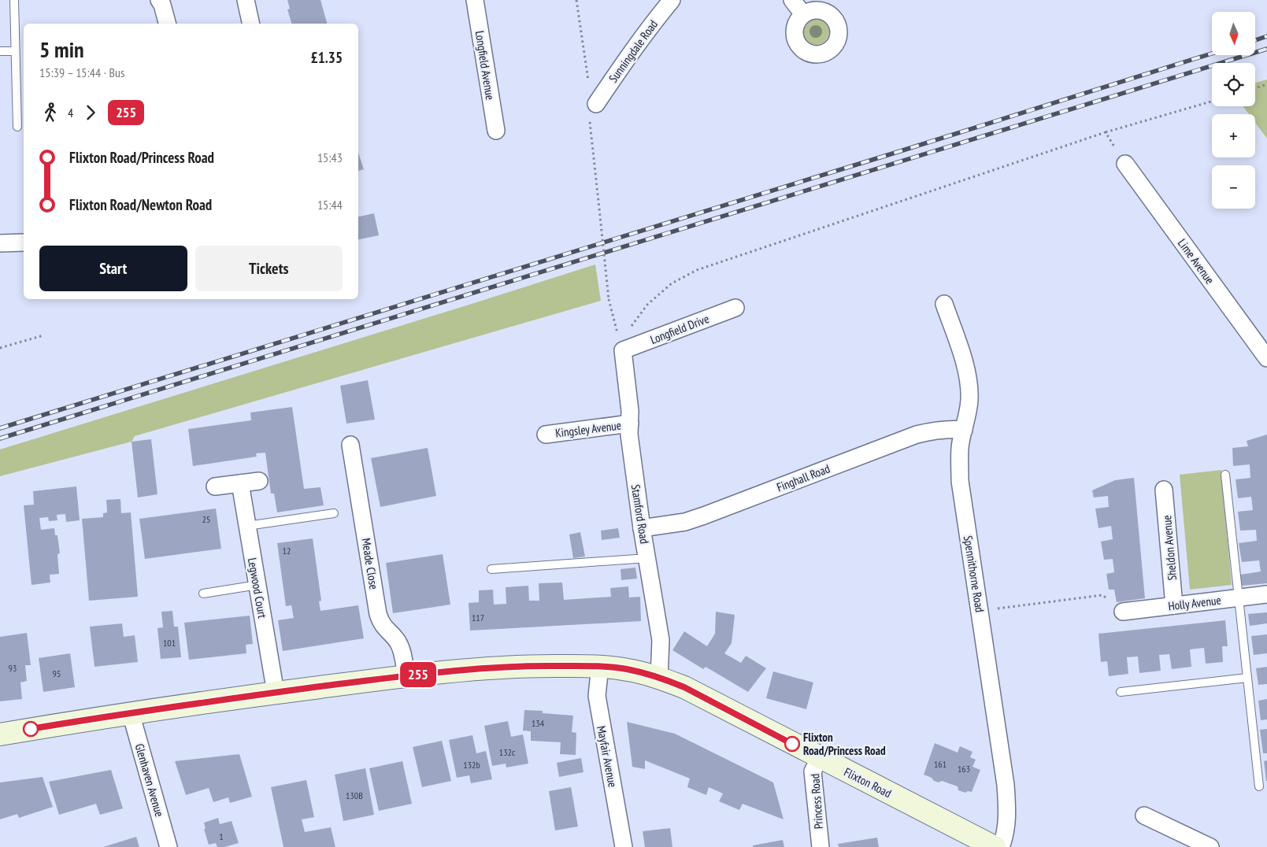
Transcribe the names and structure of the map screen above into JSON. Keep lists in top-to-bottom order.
{
  "streets": {
    "street": [
      "Sunningdale Road",
      "Longfield Avenue",
      "Lime Avenue",
      "Longfield Drive",
      "Kingsley Avenue",
      "Finghall Road",
      "Stamford Road",
      "Sheldon Avenue",
      "Meade Close",
      "Spennithorne Road",
      "Legwood Court",
      "Holly Avenue",
      "Mayfair Avenue",
      "Glenhaven Avenue",
      "Flixton Road",
      "Princess Road"
    ]
  },
  "crossings": [
    ["Longfield Drive", "Stamford Road"],
    ["Kingsley Avenue", "Stamford Road"],
    ["Finghall Road", "Stamford Road"],
    ["Finghall Road", "Spennithorne Road"],
    ["Stamford Road", "Flixton Road"],
    ["Sheldon Avenue", "Holly Avenue"],
    ["Meade Close", "Flixton Road"],
    ["Legwood Court", "Flixton Road"],
    ["Mayfair Avenue", "Flixton Road"],
    ["Glenhaven Avenue", "Flixton Road"],
    ["Flixton Road", "Princess Road"]
  ],
  "places": ["Flixton Road/Princess Road"],
  "lines": ["bus line 255"],
  "house_numbers": [
    "25",
    "12",
    "117",
    "101",
    "93",
    "95",
    "134",
    "132c",
    "161",
    "132b",
    "163",
    "130B",
    "1"
  ],
  "north": "bottom",
  "page": {
    "on_map": "255",
    "map_buttons": ["+", "−"],
    "heading": ["5 min", "15:39 – 15:44 · Bus", "£1.35"],
    "legs": ["4", "255"],
    "list": [
      {
        "name": "Flixton Road/Princess Road",
        "value": "15:43"
      },
      {
        "name": "Flixton Road/Newton Road",
        "value": "15:44"
      }
    ],
    "buttons": ["Start", "Tickets"]
  }
}
